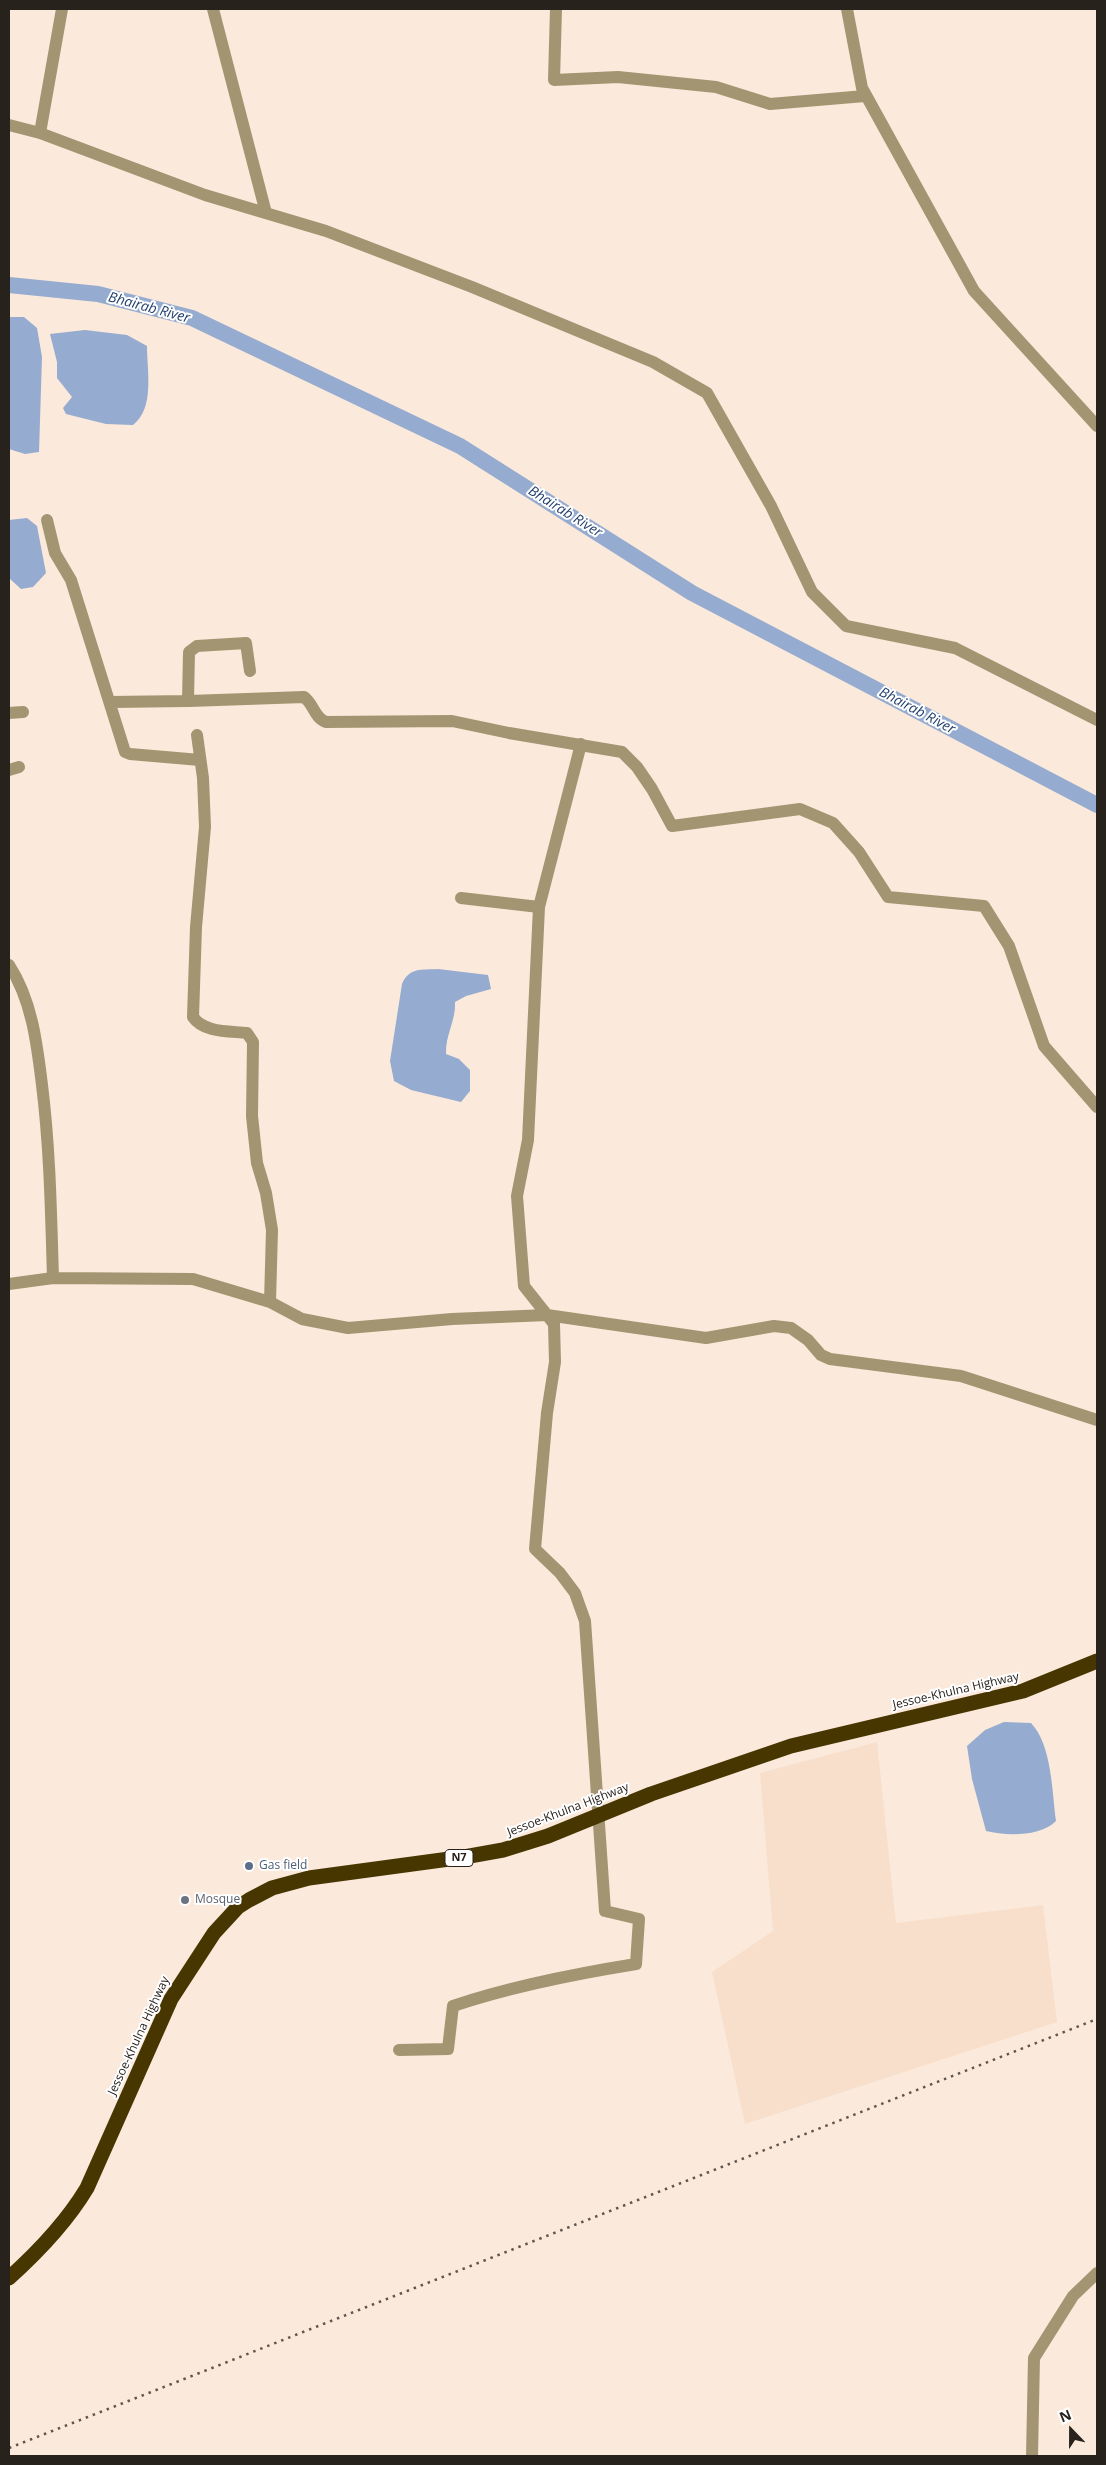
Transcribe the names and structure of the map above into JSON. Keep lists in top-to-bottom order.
{
  "streets": {
    "highway": ["Jessoe-Khulna Highway", "N7"]
  },
  "water": ["Bhairab River"],
  "places": ["Gas field", "Mosque"],
  "north": "top"
}
